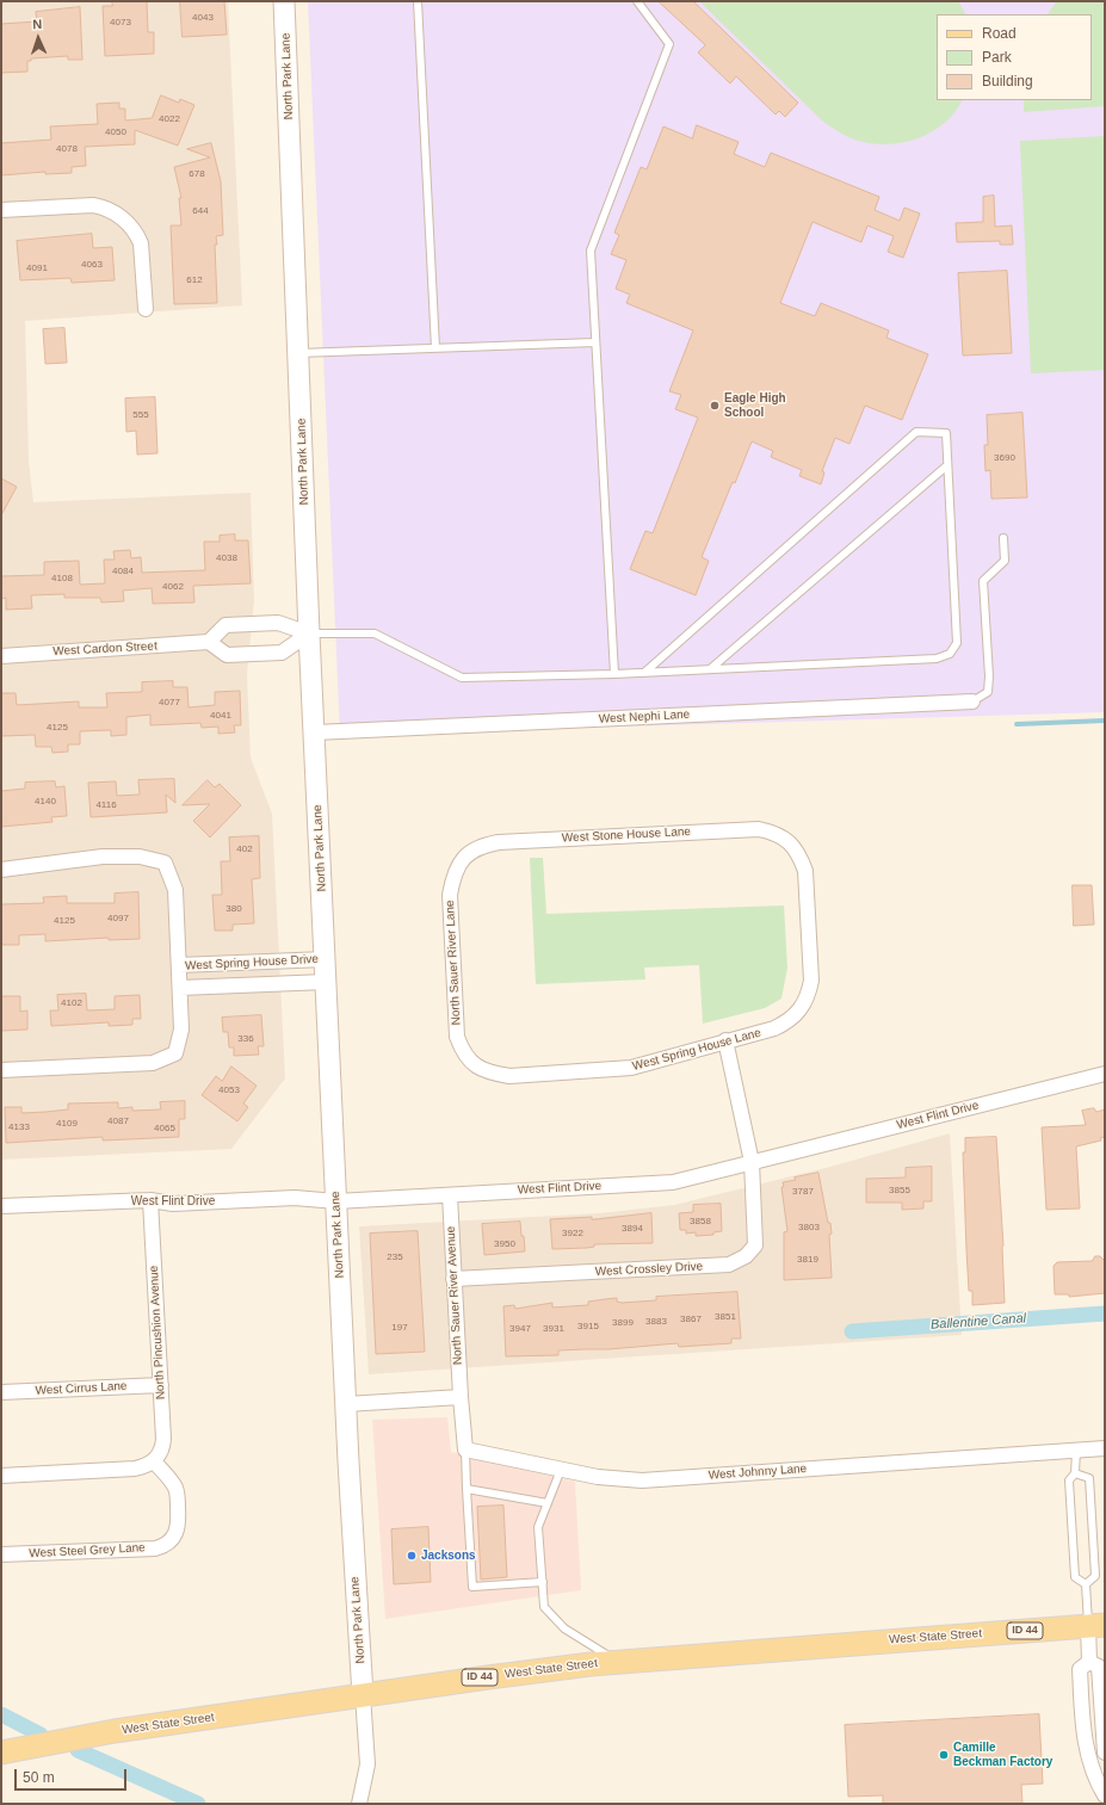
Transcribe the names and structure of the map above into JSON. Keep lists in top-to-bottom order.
{
  "streets": {
    "main road": ["ID 44", "West State Street"],
    "street": [
      "North Park Lane",
      "West Cardon Street",
      "West Nephi Lane",
      "West Stone House Lane",
      "West Spring House Drive",
      "North Sauer River Lane",
      "West Spring House Lane",
      "West Flint Drive",
      "West Crossley Drive",
      "North Sauer River Avenue",
      "North Pincushion Avenue",
      "West Cirrus Lane",
      "West Johnny Lane",
      "West Steel Grey Lane"
    ]
  },
  "crossings": [
    ["North Park Lane", "West Nephi Lane"],
    ["North Park Lane", "West Spring House Drive"],
    ["North Park Lane", "West Flint Drive"],
    ["North Park Lane", "West State Street"],
    ["West Stone House Lane", "North Sauer River Lane"],
    ["West Stone House Lane", "West Spring House Lane"],
    ["North Sauer River Lane", "West Spring House Lane"],
    ["West Flint Drive", "West Crossley Drive"],
    ["West Flint Drive", "North Sauer River Avenue"],
    ["West Flint Drive", "North Pincushion Avenue"],
    ["West Crossley Drive", "North Sauer River Avenue"],
    ["North Pincushion Avenue", "West Cirrus Lane"],
    ["North Pincushion Avenue", "West Steel Grey Lane"]
  ],
  "water": ["Ballentine Canal"],
  "places": ["Eagle High School", "Jacksons", "Camille Beckman Factory"],
  "house_numbers": [
    "4043",
    "4073",
    "4022",
    "4050",
    "4078",
    "678",
    "644",
    "4063",
    "4091",
    "612",
    "555",
    "3690",
    "4038",
    "4084",
    "4108",
    "4062",
    "4077",
    "4041",
    "4125",
    "4140",
    "4116",
    "402",
    "380",
    "4097",
    "4125",
    "4102",
    "336",
    "4053",
    "4087",
    "4109",
    "4133",
    "4065",
    "3855",
    "3787",
    "3858",
    "3803",
    "3894",
    "3922",
    "3950",
    "235",
    "3819",
    "3851",
    "3867",
    "3883",
    "3899",
    "3915",
    "197",
    "3947",
    "3931"
  ],
  "legend": ["Road", "Park", "Building"],
  "scale_bar": "50 m",
  "north": "top"
}
